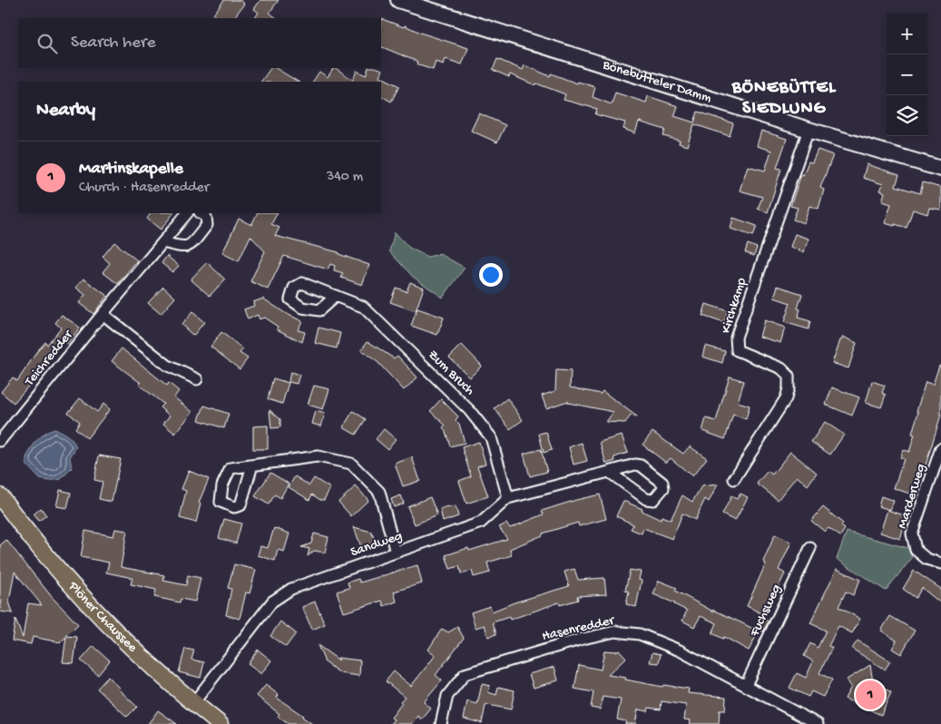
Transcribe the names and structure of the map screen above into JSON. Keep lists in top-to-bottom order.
{
  "streets": {
    "main road": ["Plöner Chaussee"],
    "street": [
      "Bönebütteler Damm",
      "Kirchkamp",
      "Teichredder",
      "Zum Bruch",
      "Marderweg",
      "Sandweg",
      "Fuchsweg",
      "Hasenredder"
    ]
  },
  "crossings": [
    ["Bönebütteler Damm", "Kirchkamp"],
    ["Zum Bruch", "Sandweg"],
    ["Sandweg", "Plöner Chaussee"],
    ["Fuchsweg", "Hasenredder"]
  ],
  "districts": ["BÖNEBÜTTEL SIEDLUNG"],
  "page": {
    "map_buttons": ["+", "−"],
    "search": "Search here",
    "heading": "Nearby",
    "list": [
      {
        "mark": "1",
        "name": "Martinskapelle",
        "note": "Church · Hasenredder",
        "value": "340 m"
      }
    ],
    "pins": "1"
  }
}
